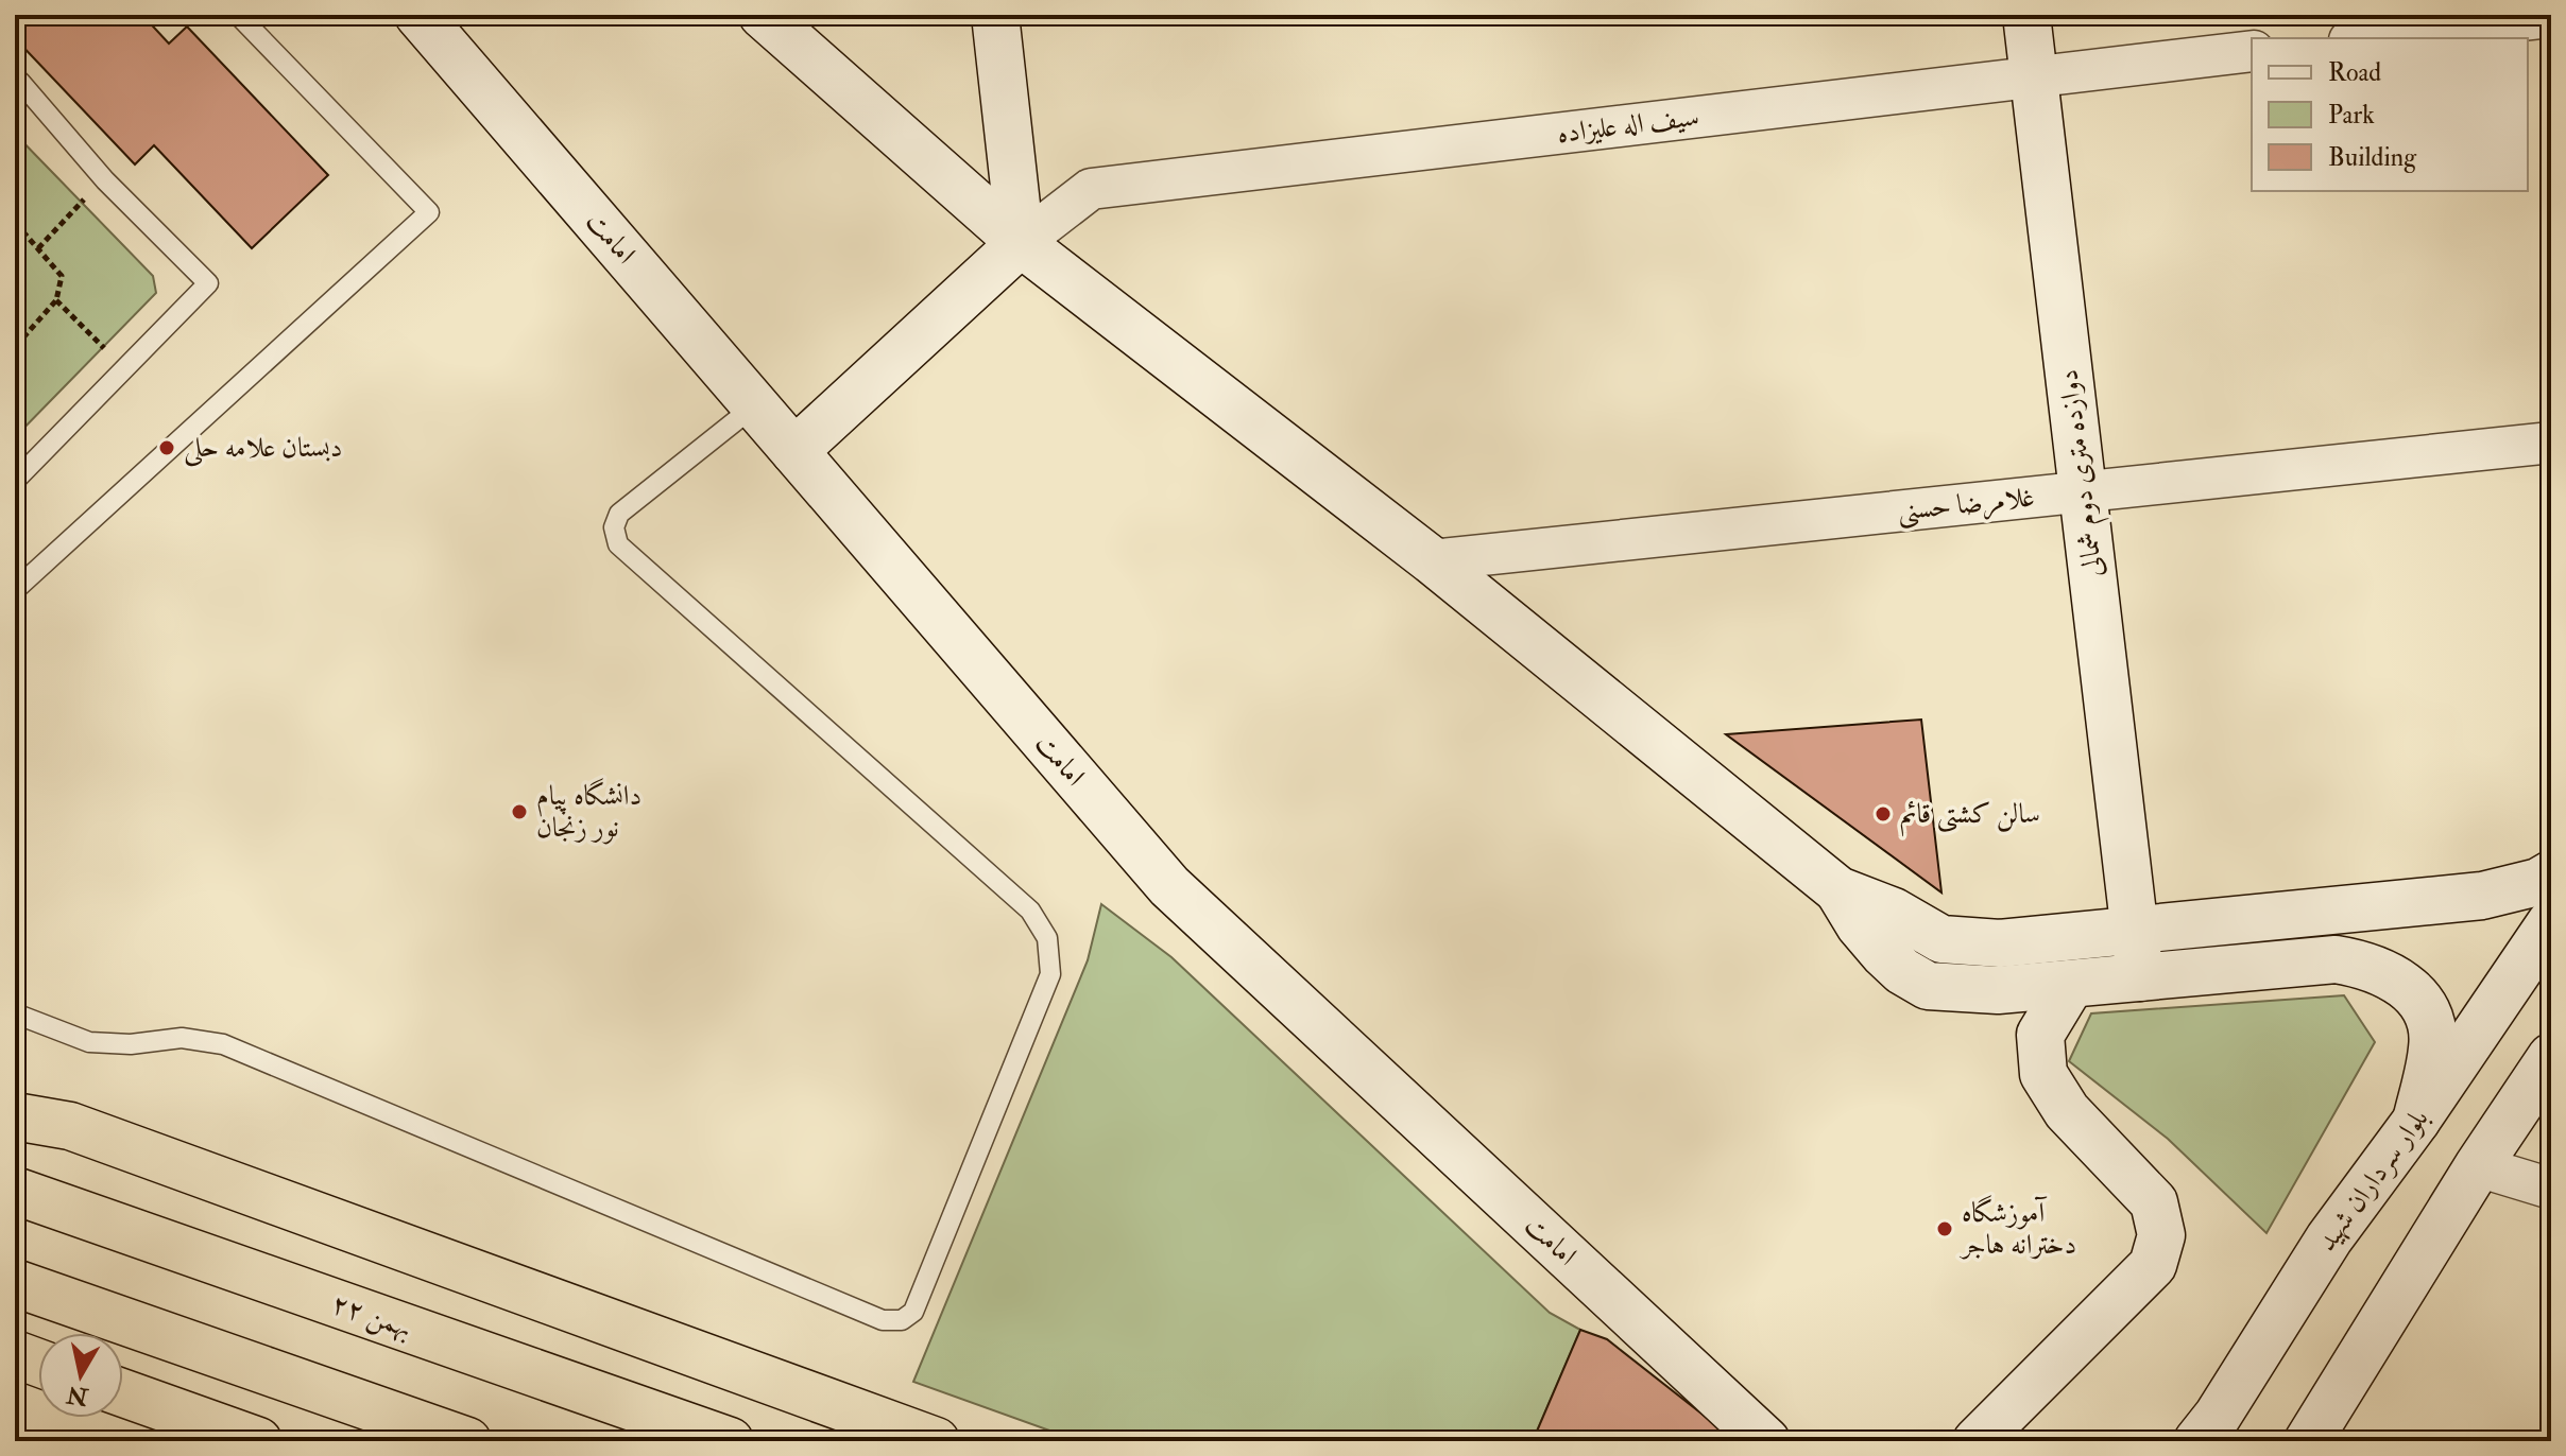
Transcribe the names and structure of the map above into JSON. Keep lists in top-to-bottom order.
{
  "streets": {
    "highway": ["۲۲ بهمن"],
    "main road": ["امامت", "دوازده متری دوم شمالی", "بلوار سرداران شهید"],
    "street": ["سیف اله علیزاده", "غلامرضا حسنی"]
  },
  "crossings": [
    ["سیف اله علیزاده", "دوازده متری دوم شمالی"],
    ["دوازده متری دوم شمالی", "غلامرضا حسنی"]
  ],
  "places": [
    "دبستان علامه حلی",
    "دانشگاه پیام نور زنجان",
    "سالن کشتی قائم",
    "آموزشگاه دخترانه هاجر"
  ],
  "legend": ["Road", "Park", "Building"],
  "north": "bottom"
}
